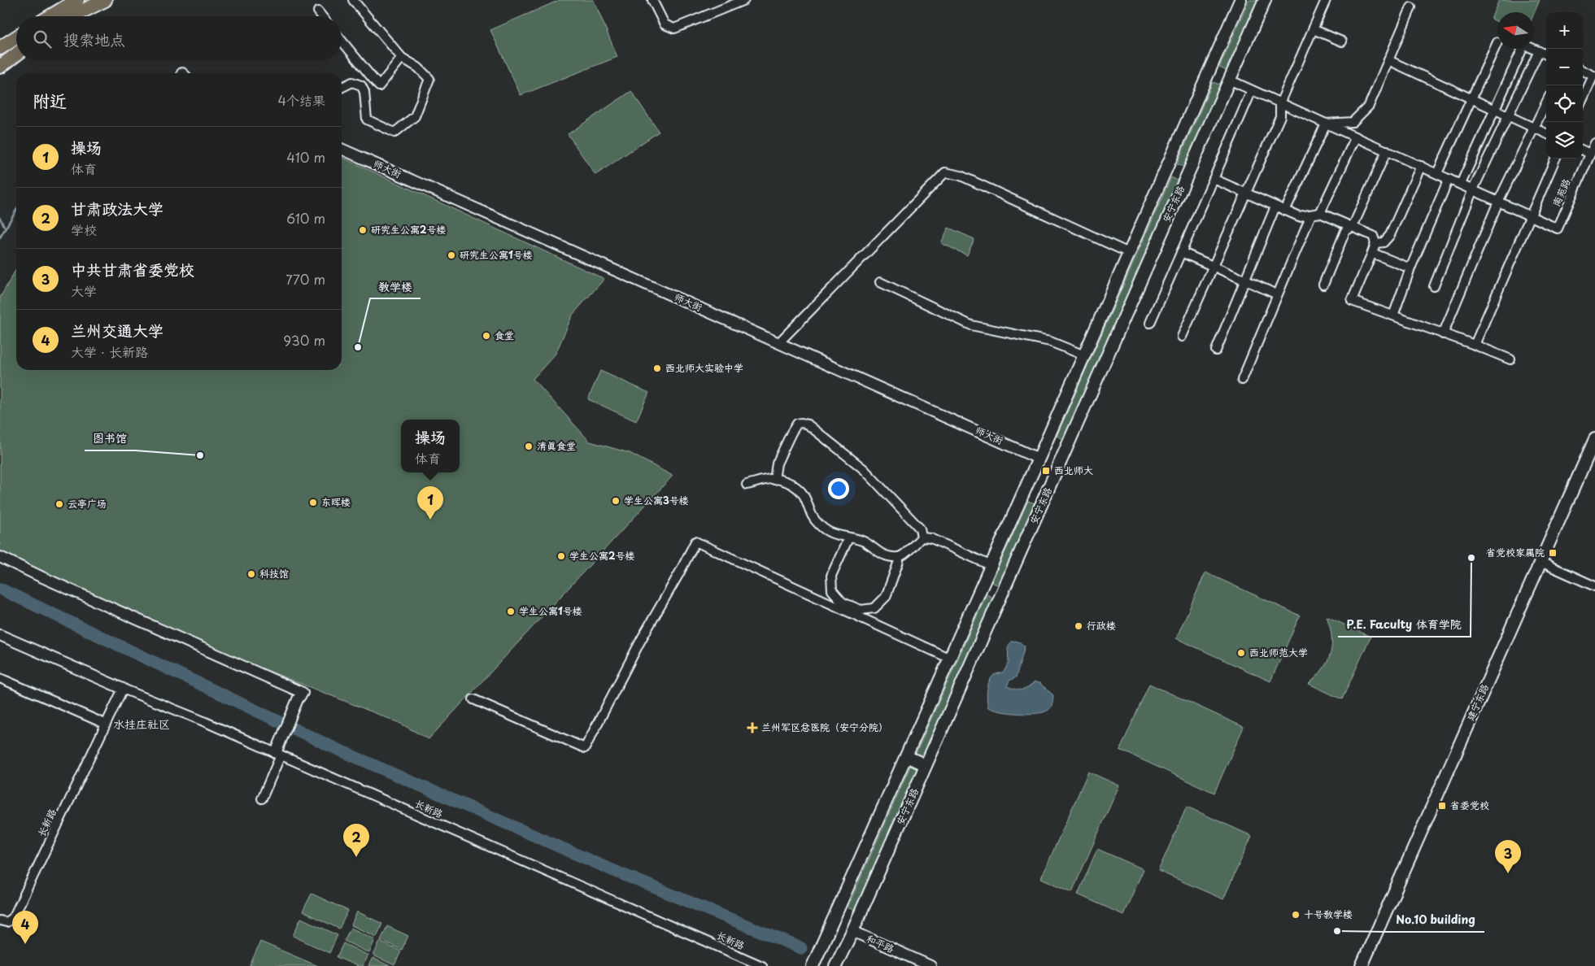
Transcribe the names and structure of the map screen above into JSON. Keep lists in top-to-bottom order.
{
  "streets": {
    "main road": ["安宁东路", "建宁东路"],
    "street": [
      "师大街",
      "南苑路",
      "长新路",
      "和平路"
    ]
  },
  "crossings": [
    ["安宁东路", "和平路"]
  ],
  "districts": ["水挂庄社区"],
  "places": {
    "other": [
      "研究生公寓2号楼",
      "研究生公寓1号楼",
      "食堂",
      "教学楼",
      "西北师大实验中学",
      "清真食堂",
      "图书馆",
      "学生公寓3号楼",
      "东晖楼",
      "云亭广场",
      "学生公寓2号楼",
      "P.E. Faculty 体育学院",
      "科技馆",
      "学生公寓1号楼",
      "行政楼",
      "西北师范大学",
      "十号教学楼",
      "No.10 building"
    ],
    "transit": ["西北师大", "省党校家属院", "省委党校"],
    "health": ["兰州军区总医院（安宁分院）"]
  },
  "north": "left",
  "page": {
    "map_buttons": ["+", "−"],
    "search": "搜索地点",
    "heading": ["附近", "4个结果"],
    "list": [
      {
        "mark": "1",
        "name": "操场",
        "note": "体育",
        "value": "410 m"
      },
      {
        "mark": "2",
        "name": "甘肃政法大学",
        "note": "学校",
        "value": "610 m"
      },
      {
        "mark": "3",
        "name": "中共甘肃省委党校",
        "note": "大学",
        "value": "770 m"
      },
      {
        "mark": "4",
        "name": "兰州交通大学",
        "note": "大学 · 长新路",
        "value": "930 m"
      }
    ],
    "popup": ["操场", "体育"],
    "pins": [
      "1",
      "2",
      "3",
      "4"
    ]
  }
}
